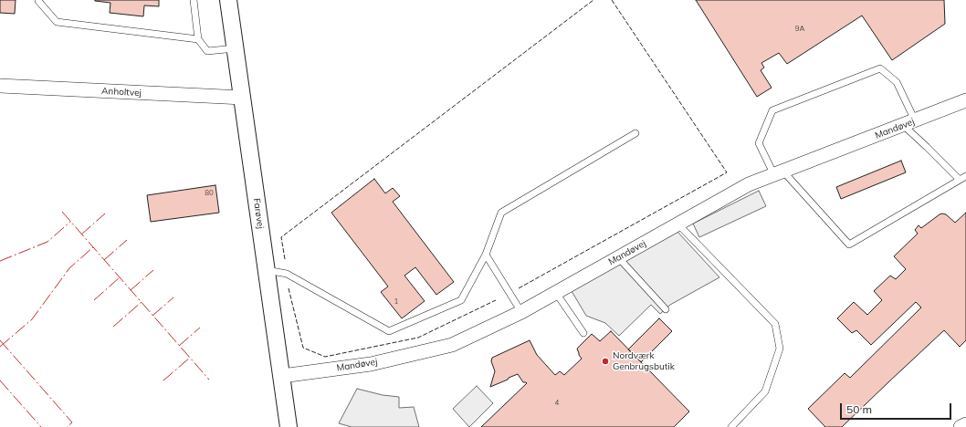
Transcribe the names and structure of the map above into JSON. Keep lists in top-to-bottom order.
{
  "streets": {
    "street": ["Anholtvej", "Mandøvej", "Farøvej"]
  },
  "crossings": [
    ["Anholtvej", "Farøvej"],
    ["Mandøvej", "Farøvej"]
  ],
  "places": ["Nordværk Genbrugsbutik"],
  "house_numbers": [
    "9A",
    "80",
    "1",
    "4"
  ],
  "scale_bar": "50 m"
}
